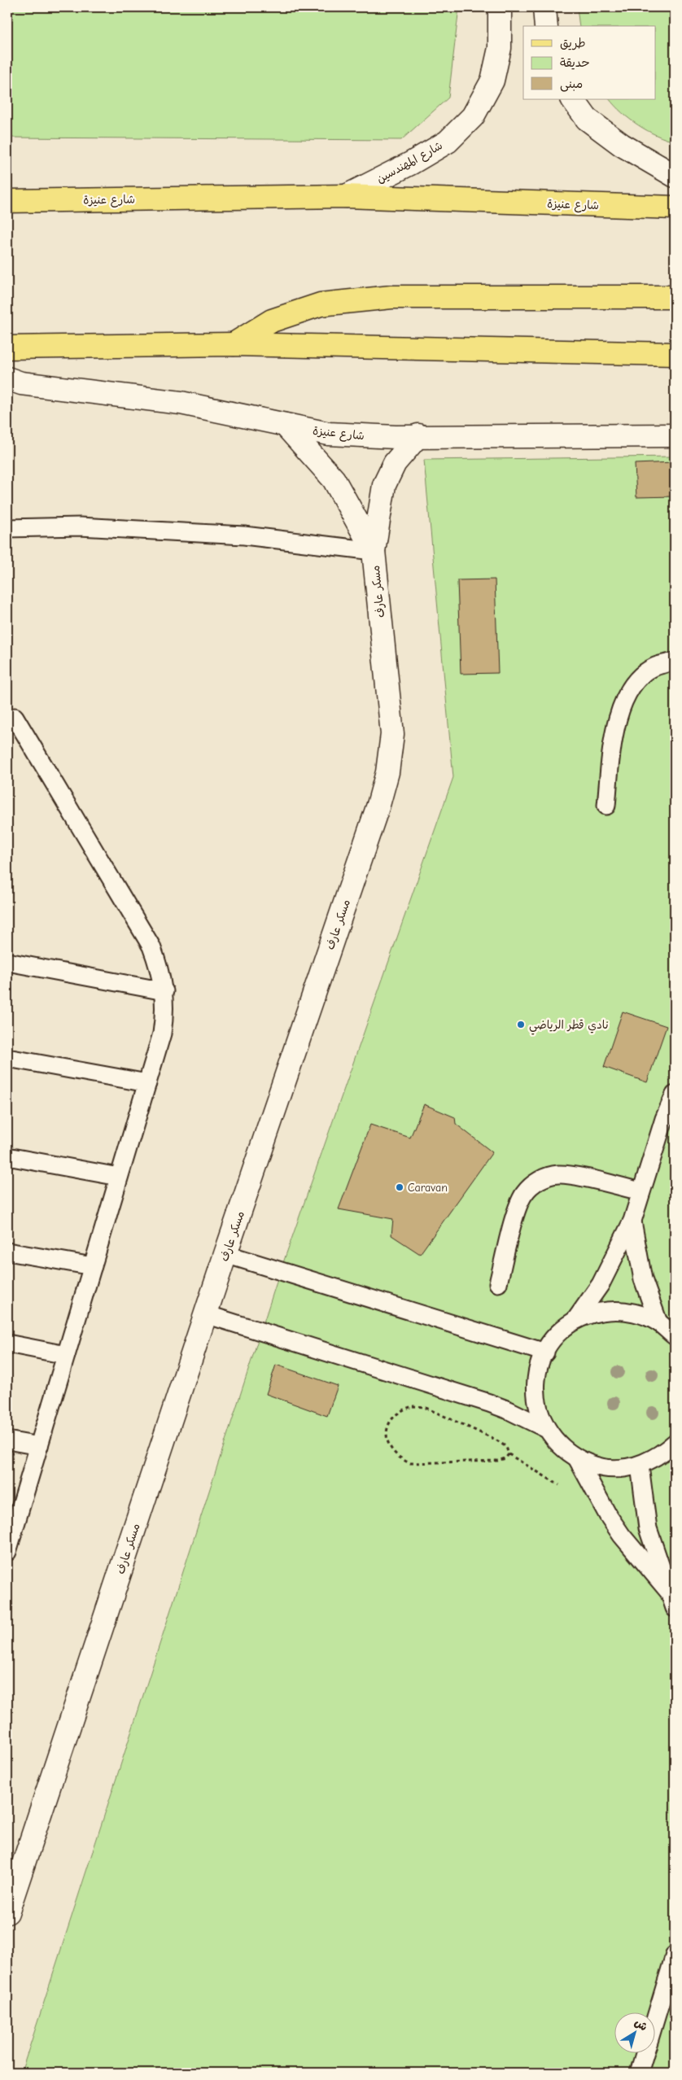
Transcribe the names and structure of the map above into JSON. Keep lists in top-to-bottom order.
{
  "streets": {
    "main road": ["شارع عنيزة"],
    "street": ["شارع المهندسين", "مسكر عارف"]
  },
  "crossings": [
    ["شارع المهندسين", "شارع عنيزة"],
    ["شارع عنيزة", "مسكر عارف"]
  ],
  "places": ["نادي قطر الرياضي", "Caravan"],
  "legend": ["طريق", "حديقة", "مبنى"],
  "north": "top right"
}
